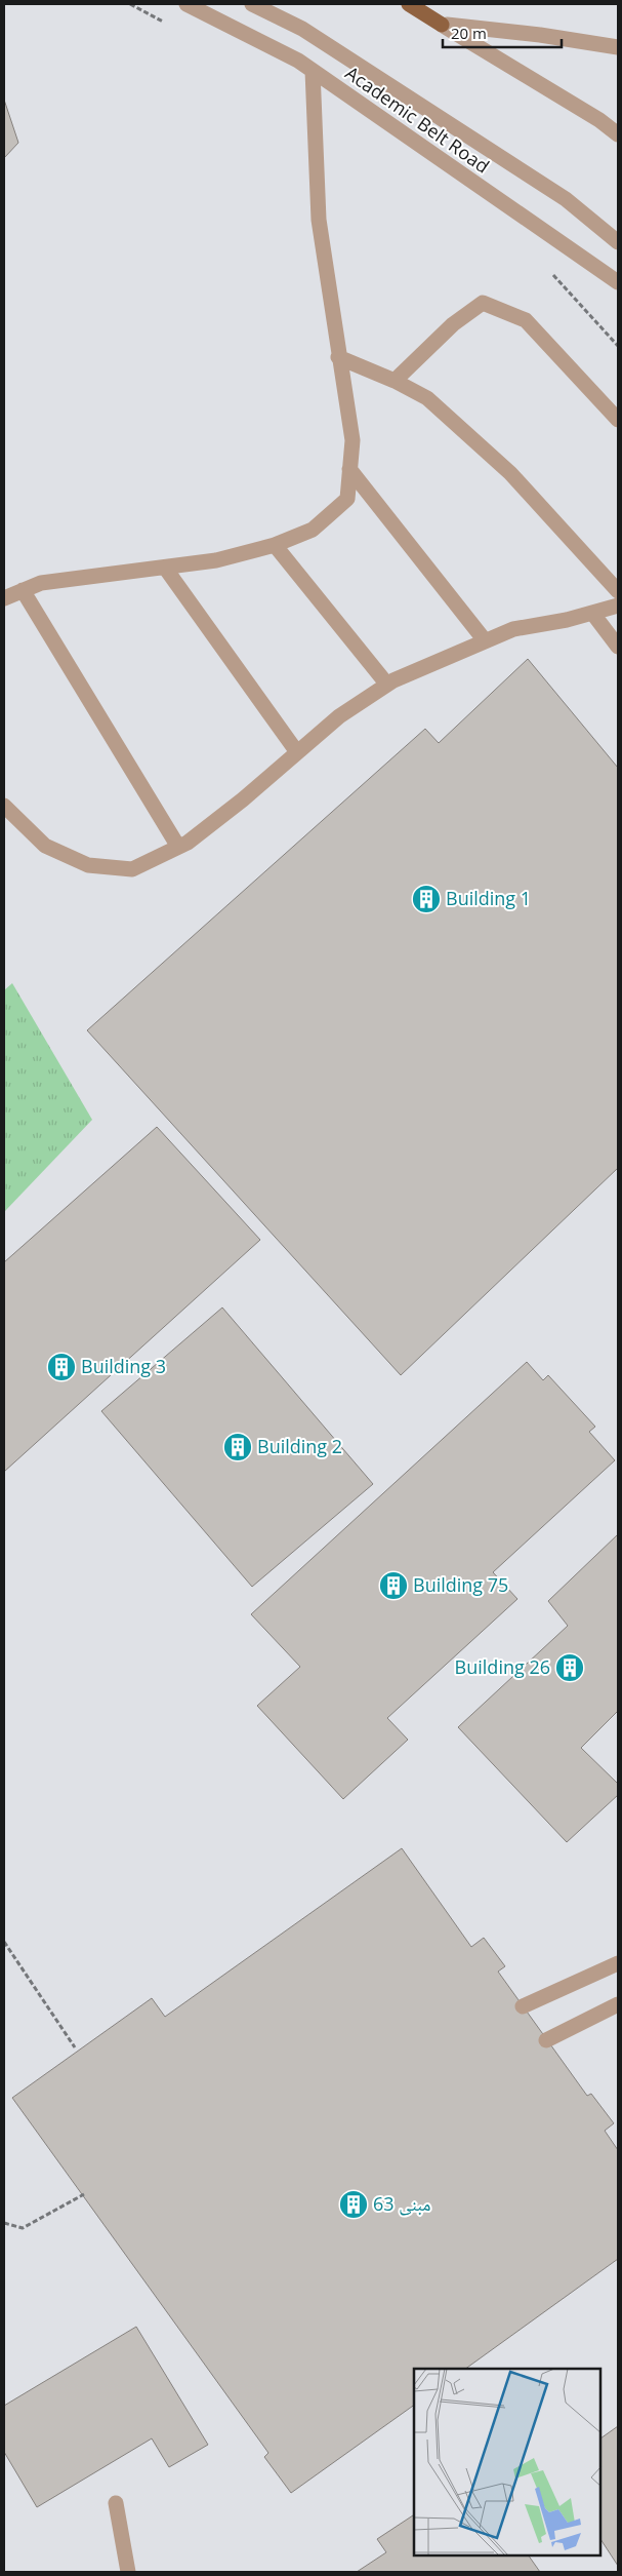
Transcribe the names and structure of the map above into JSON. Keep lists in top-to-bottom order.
{
  "streets": {
    "street": ["Academic Belt Road"]
  },
  "places": {
    "building": [
      "Building 1",
      "Building 3",
      "Building 2",
      "Building 75",
      "Building 26",
      "مبنى 63"
    ]
  },
  "scale_bar": "20 m"
}
